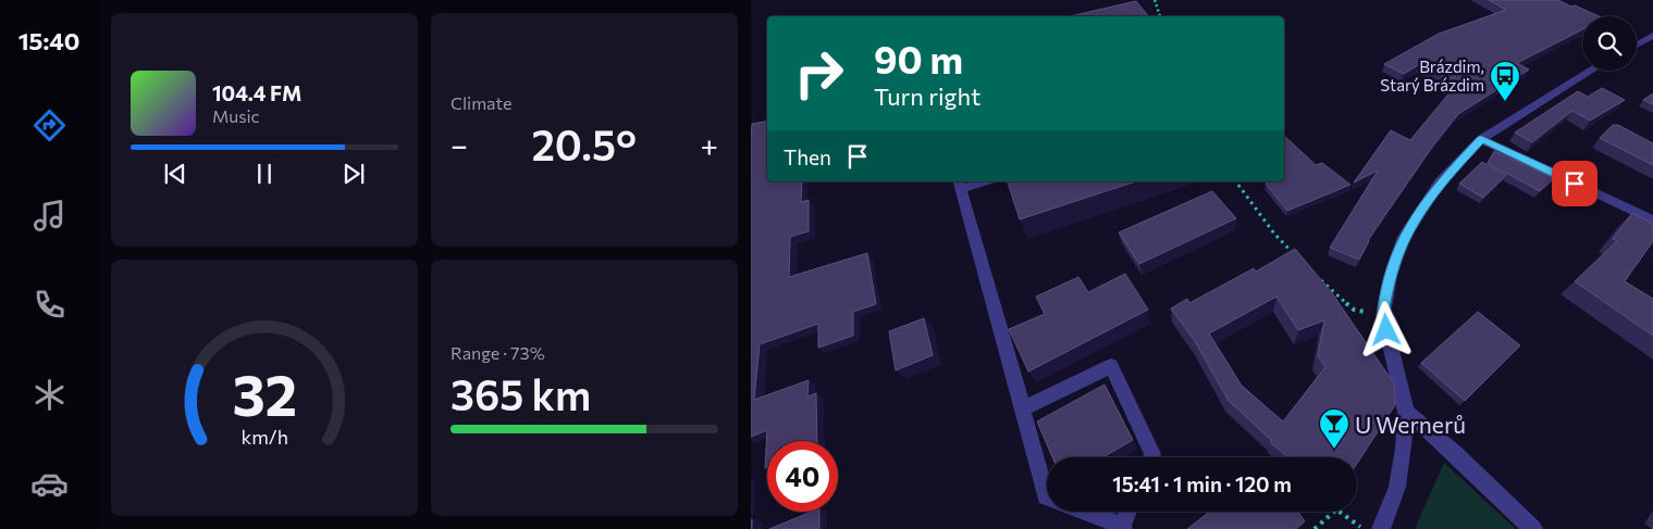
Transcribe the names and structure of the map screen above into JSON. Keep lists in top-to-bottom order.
{
  "places": {
    "bus stop": ["Brázdim, Starý Brázdim"],
    "bar": ["U Wernerů"]
  },
  "page": {
    "tabs": "15:40",
    "tile": [
      "Climate",
      ["Range · 73%", "365 km"]
    ],
    "turn": ["90 m", "Turn right"],
    "song": ["104.4 FM", "Music"],
    "heat": ["−", "20.5°", "+"],
    "then": "Then",
    "limit": "40",
    "trip": "15:41 · 1 min · 120 m",
    "gauge": ["32", "km/h"]
  }
}
